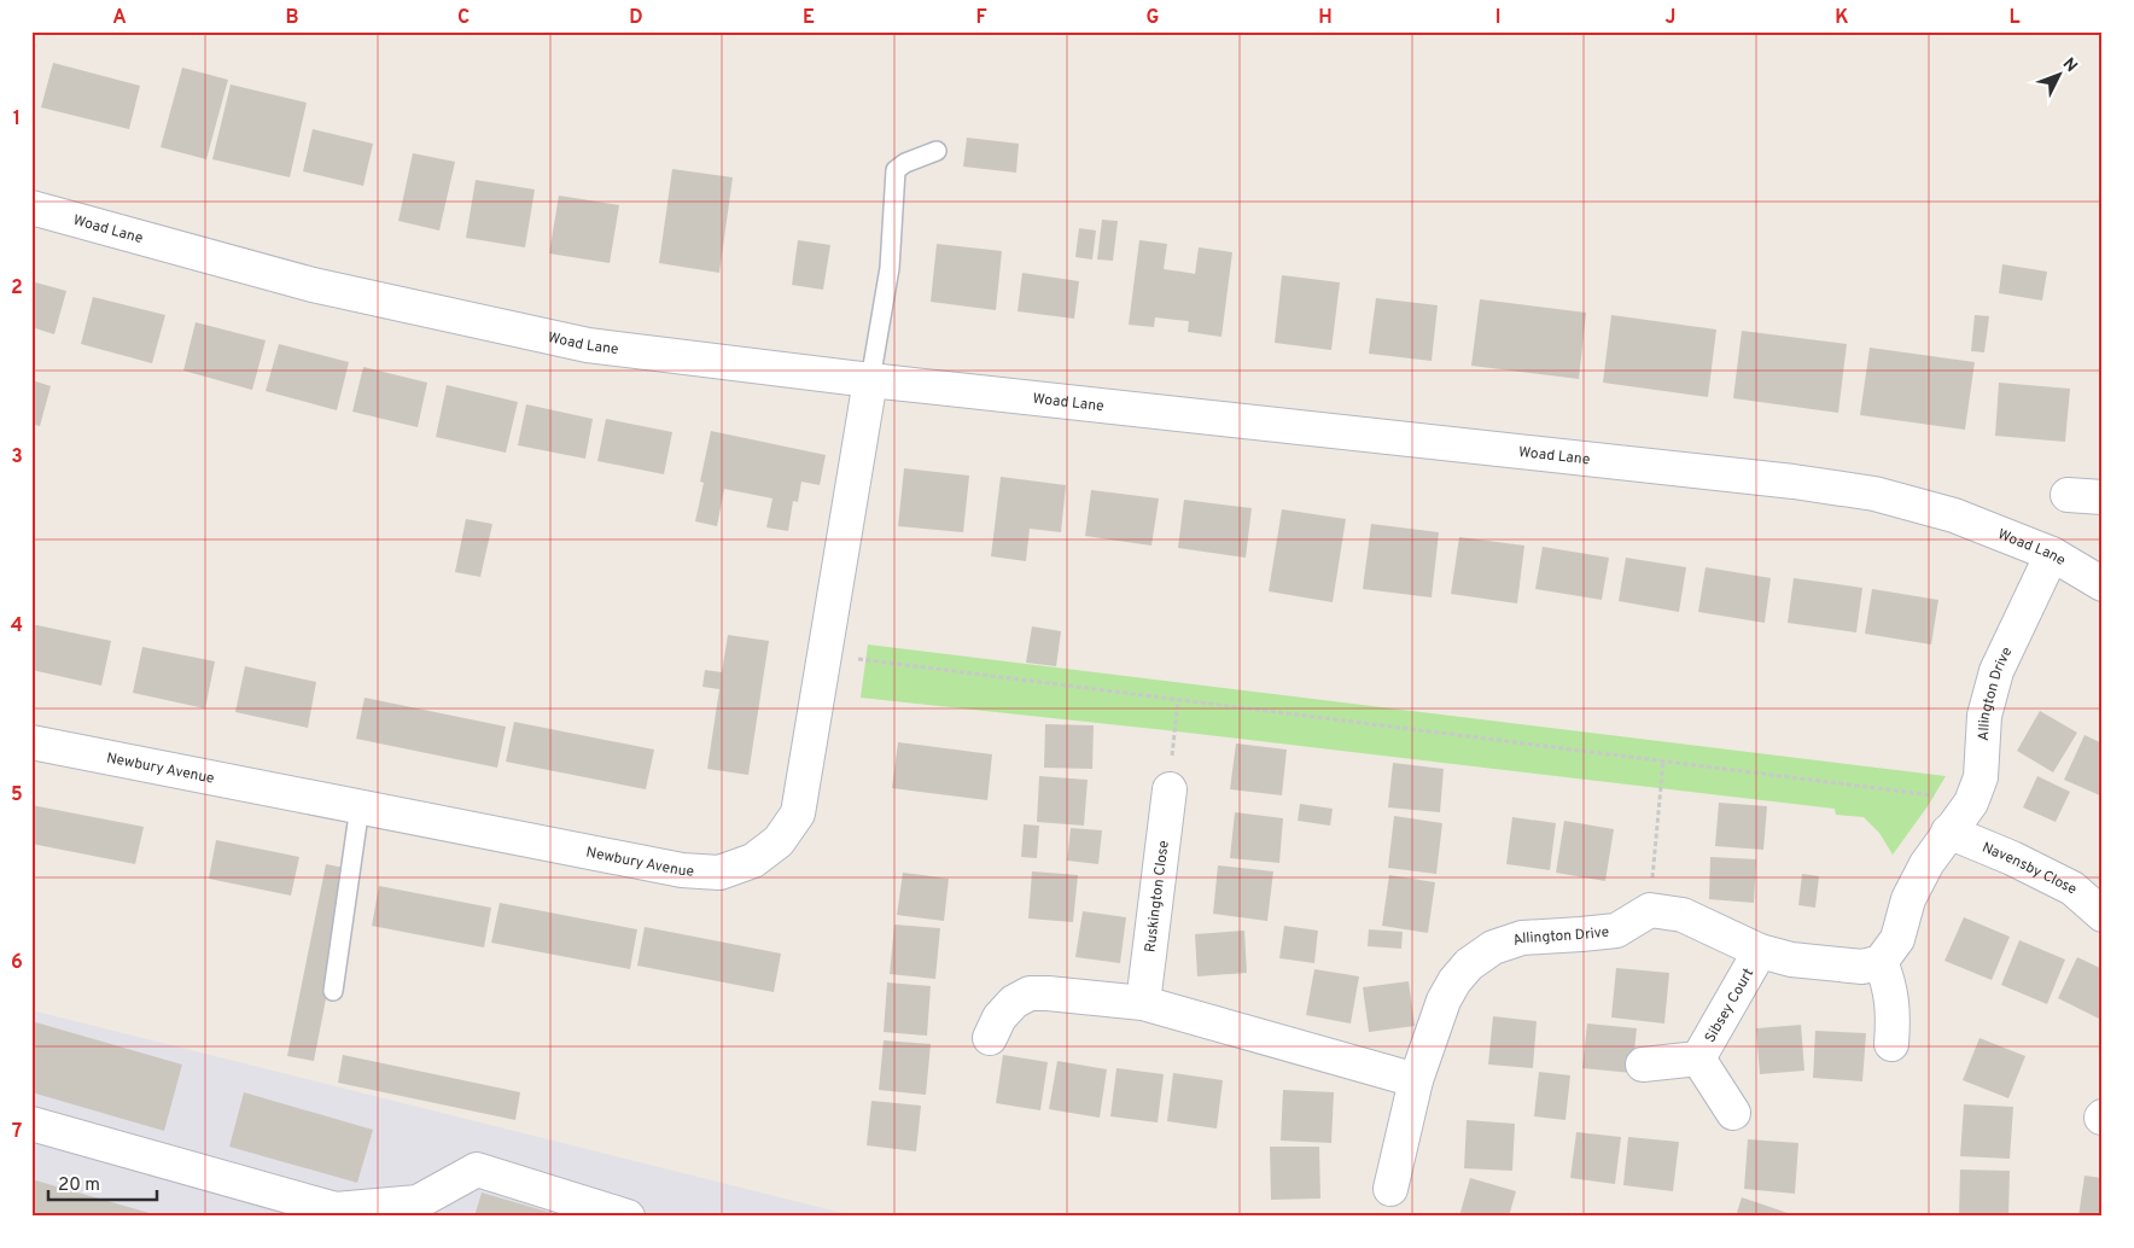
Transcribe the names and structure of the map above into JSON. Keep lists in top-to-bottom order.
{
  "streets": {
    "street": [
      "Woad Lane",
      "Allington Drive",
      "Newbury Avenue",
      "Navensby Close",
      "Ruskington Close",
      "Sibsey Court"
    ]
  },
  "crossings": [
    ["Woad Lane", "Allington Drive"],
    ["Woad Lane", "Newbury Avenue"],
    ["Allington Drive", "Navensby Close"]
  ],
  "scale_bar": "20 m",
  "north": "top right",
  "grid": {
    "columns": [
      "A",
      "B",
      "C",
      "D",
      "E",
      "F",
      "G",
      "H",
      "I",
      "J",
      "K",
      "L"
    ],
    "rows": [
      "1",
      "2",
      "3",
      "4",
      "5",
      "6",
      "7"
    ]
  }
}
